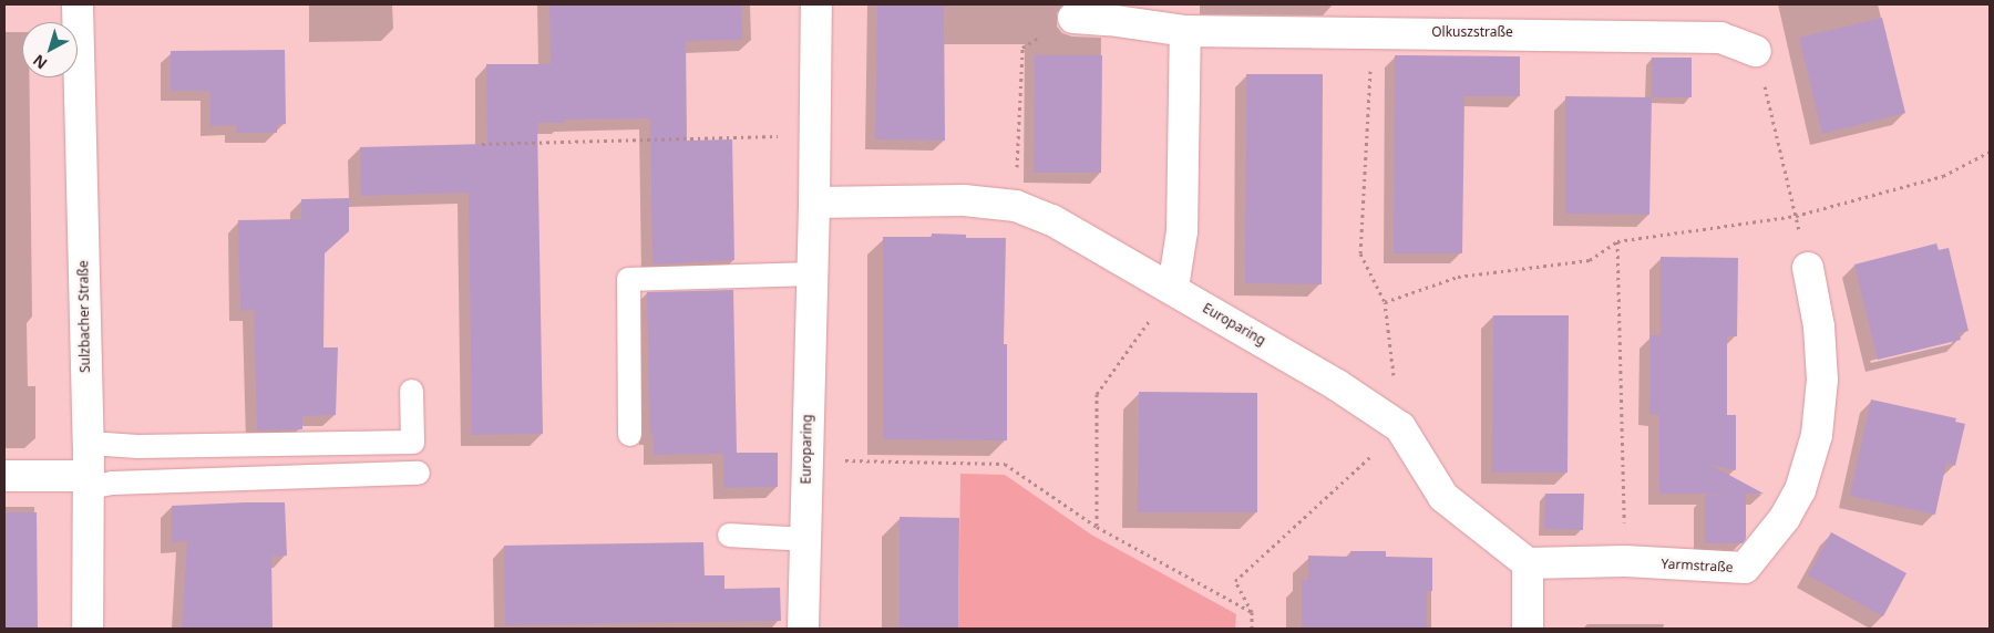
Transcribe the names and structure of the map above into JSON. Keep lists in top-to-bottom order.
{
  "streets": {
    "street": [
      "Olkuszstraße",
      "Sulzbacher Straße",
      "Europaring",
      "Yarmstraße"
    ]
  },
  "crossings": [
    ["Europaring", "Yarmstraße"]
  ],
  "north": "bottom left"
}
